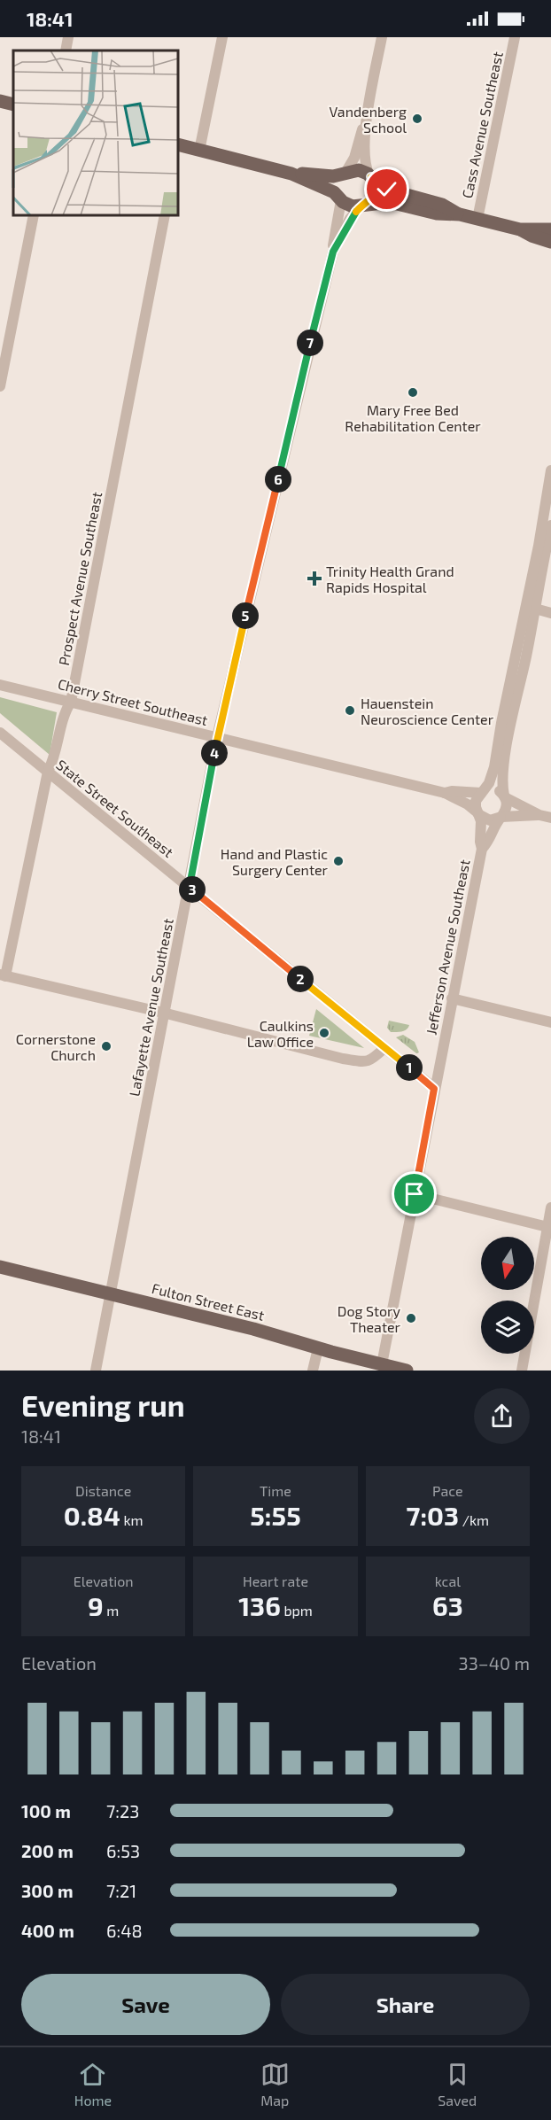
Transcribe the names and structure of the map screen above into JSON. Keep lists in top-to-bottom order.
{
  "streets": {
    "main road": ["Fulton Street East"],
    "street": [
      "Cass Avenue Southeast",
      "Prospect Avenue Southeast",
      "Cherry Street Southeast",
      "State Street Southeast",
      "Jefferson Avenue Southeast",
      "Lafayette Avenue Southeast"
    ]
  },
  "crossings": [
    ["Prospect Avenue Southeast", "Cherry Street Southeast"],
    ["Prospect Avenue Southeast", "State Street Southeast"],
    ["Cherry Street Southeast", "Jefferson Avenue Southeast"],
    ["Cherry Street Southeast", "Lafayette Avenue Southeast"],
    ["State Street Southeast", "Jefferson Avenue Southeast"],
    ["State Street Southeast", "Lafayette Avenue Southeast"],
    ["Jefferson Avenue Southeast", "Fulton Street East"],
    ["Lafayette Avenue Southeast", "Fulton Street East"]
  ],
  "places": {
    "other": [
      "Vandenberg School",
      "Mary Free Bed Rehabilitation Center",
      "Hauenstein Neuroscience Center",
      "Hand and Plastic Surgery Center",
      "Caulkins Law Office",
      "Cornerstone Church",
      "Dog Story Theater"
    ],
    "health": ["Trinity Health Grand Rapids Hospital"]
  },
  "north": "bottom",
  "page": {
    "status": "18:41",
    "pins": [
      "7",
      "6",
      "5",
      "4",
      "3",
      "2",
      "1"
    ],
    "heading": ["Evening run", "18:41"],
    "stats": [
      ["Distance", "0.84 km"],
      ["Time", "5:55"],
      ["Pace", "7:03 /km"],
      ["Elevation", "9 m"],
      ["Heart rate", "136 bpm"],
      ["kcal", "63"]
    ],
    "chart": ["Elevation", "33–40 m"],
    "list": [
      {
        "name": "100 m",
        "note": "7:23"
      },
      {
        "name": "200 m",
        "note": "6:53"
      },
      {
        "name": "300 m",
        "note": "7:21"
      },
      {
        "name": "400 m",
        "note": "6:48"
      }
    ],
    "buttons": ["Save", "Share"],
    "tabs": ["Home", "Map", "Saved"]
  }
}
